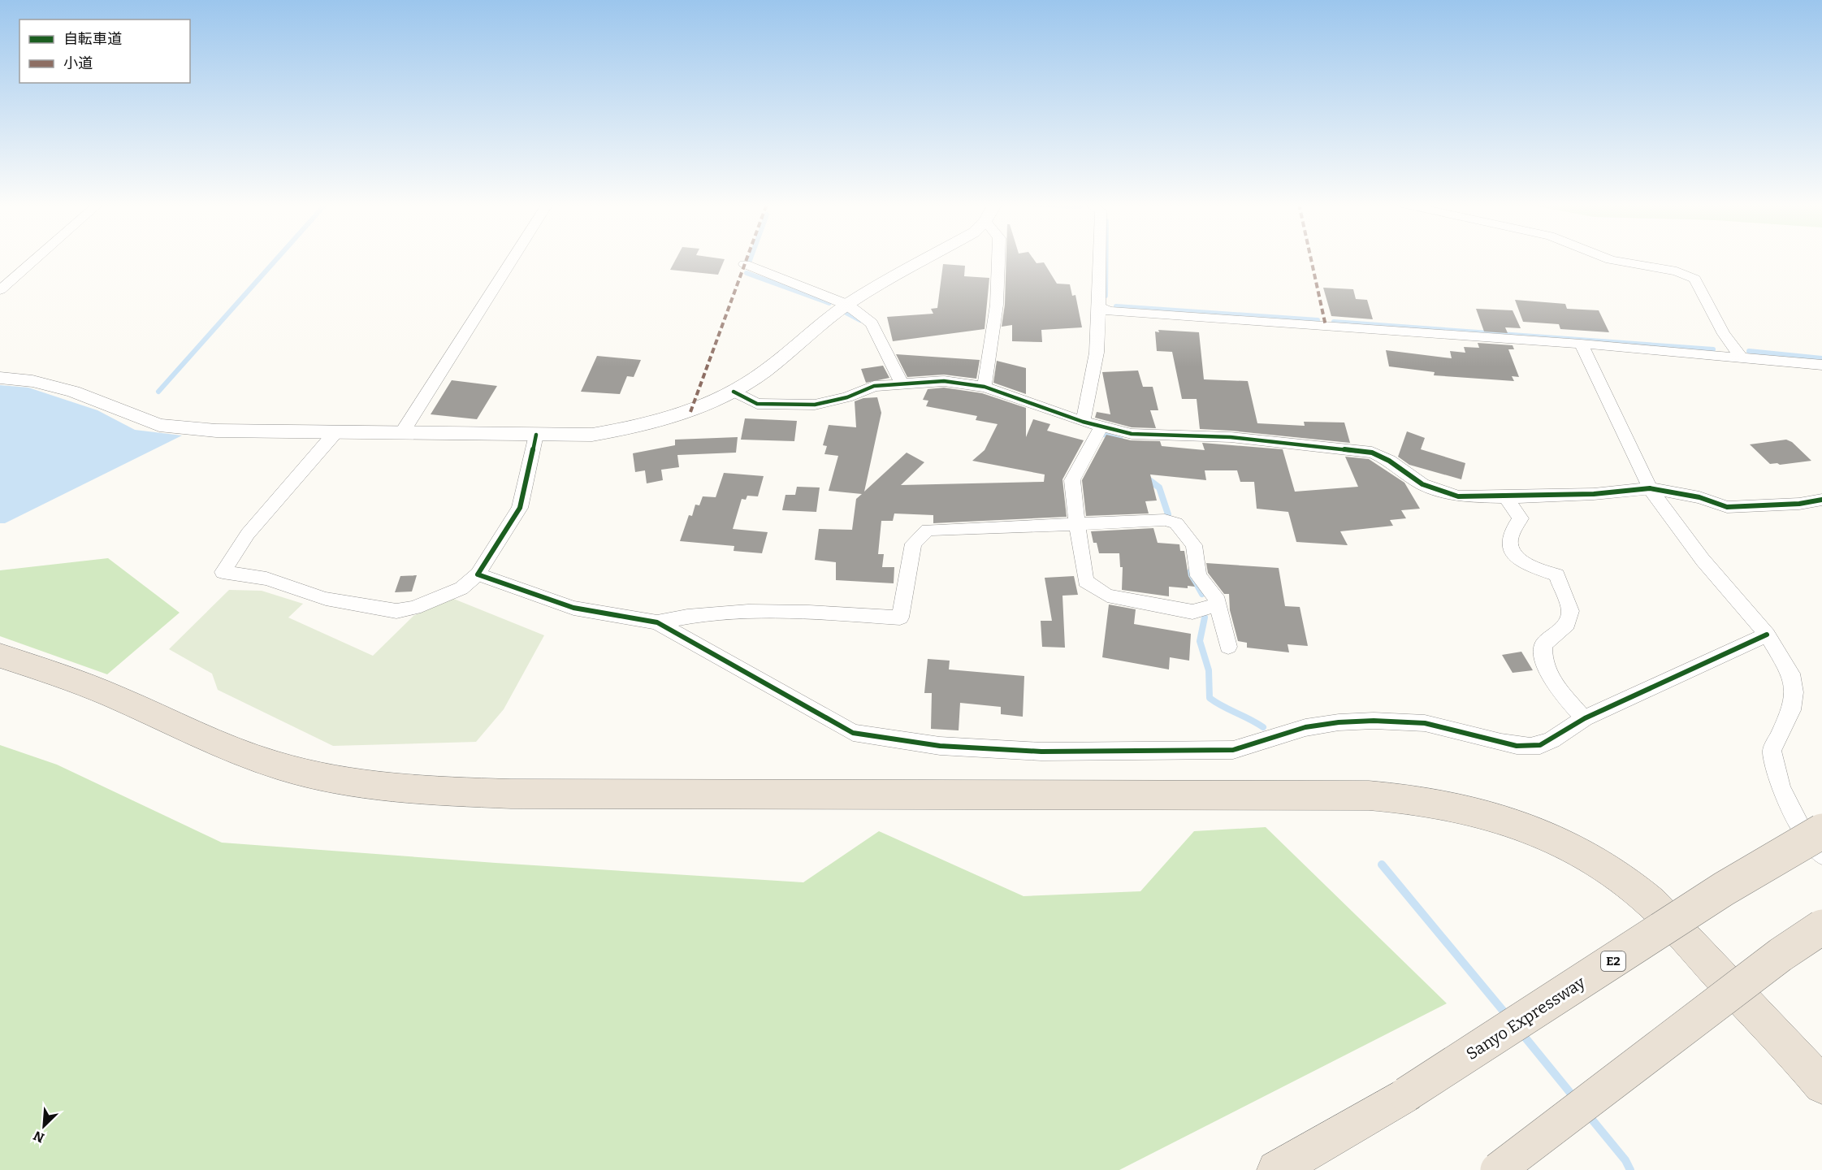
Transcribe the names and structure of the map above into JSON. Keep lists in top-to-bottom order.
{
  "streets": {
    "highway": ["E2", "Sanyo Expressway"]
  },
  "legend": ["自転車道", "小道"],
  "north": "bottom left"
}
